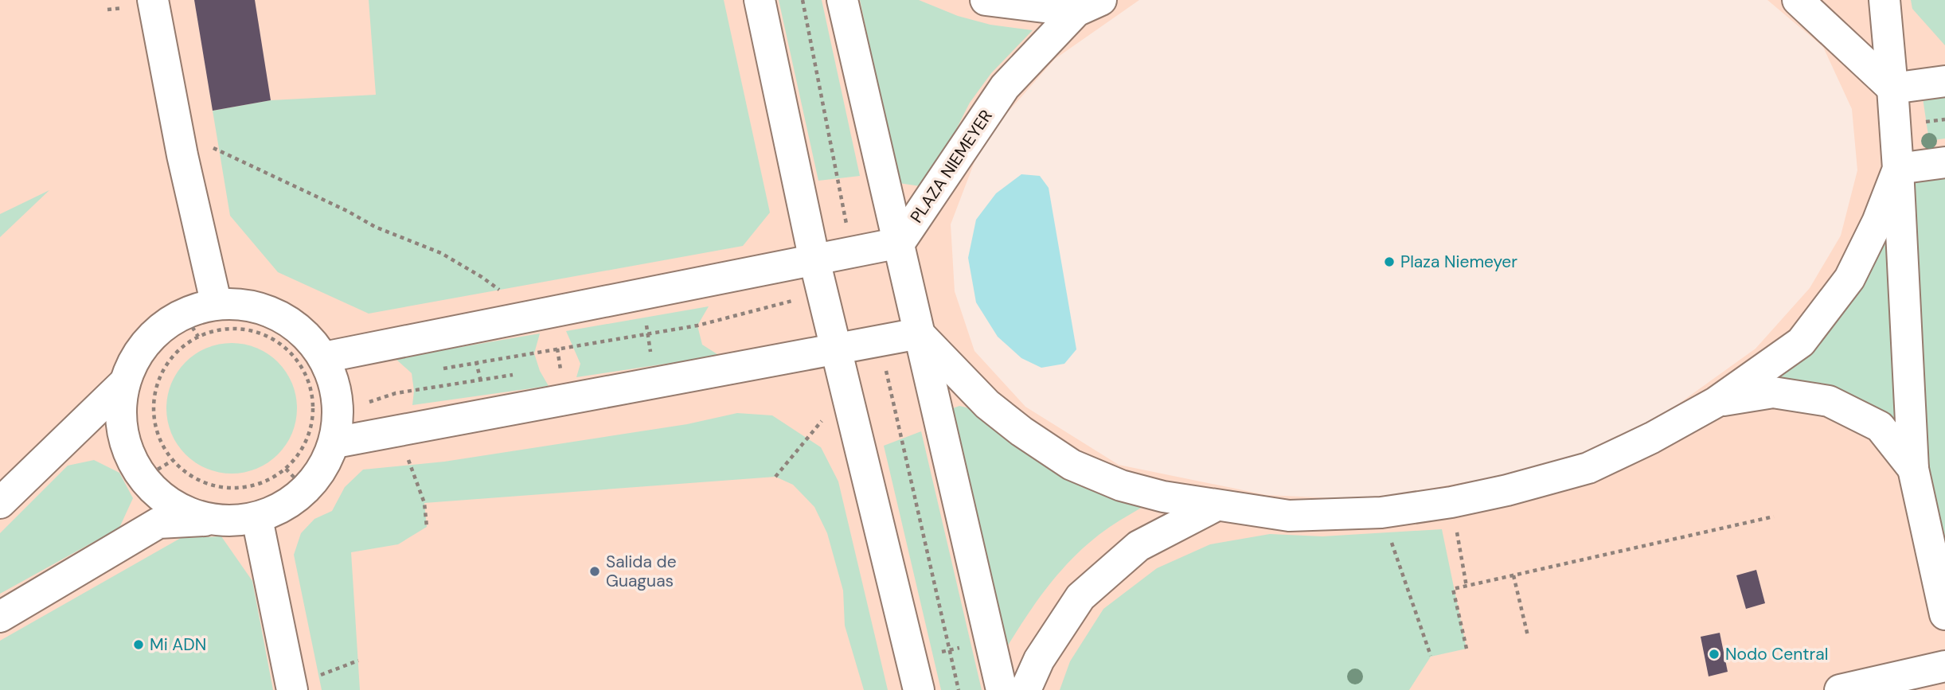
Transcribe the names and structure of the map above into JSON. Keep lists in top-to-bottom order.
{
  "streets": {
    "street": ["PLAZA NIEMEYER"]
  },
  "places": [
    "Plaza Niemeyer",
    "Salida de Guaguas",
    "Mi ADN",
    "Nodo Central"
  ]
}
